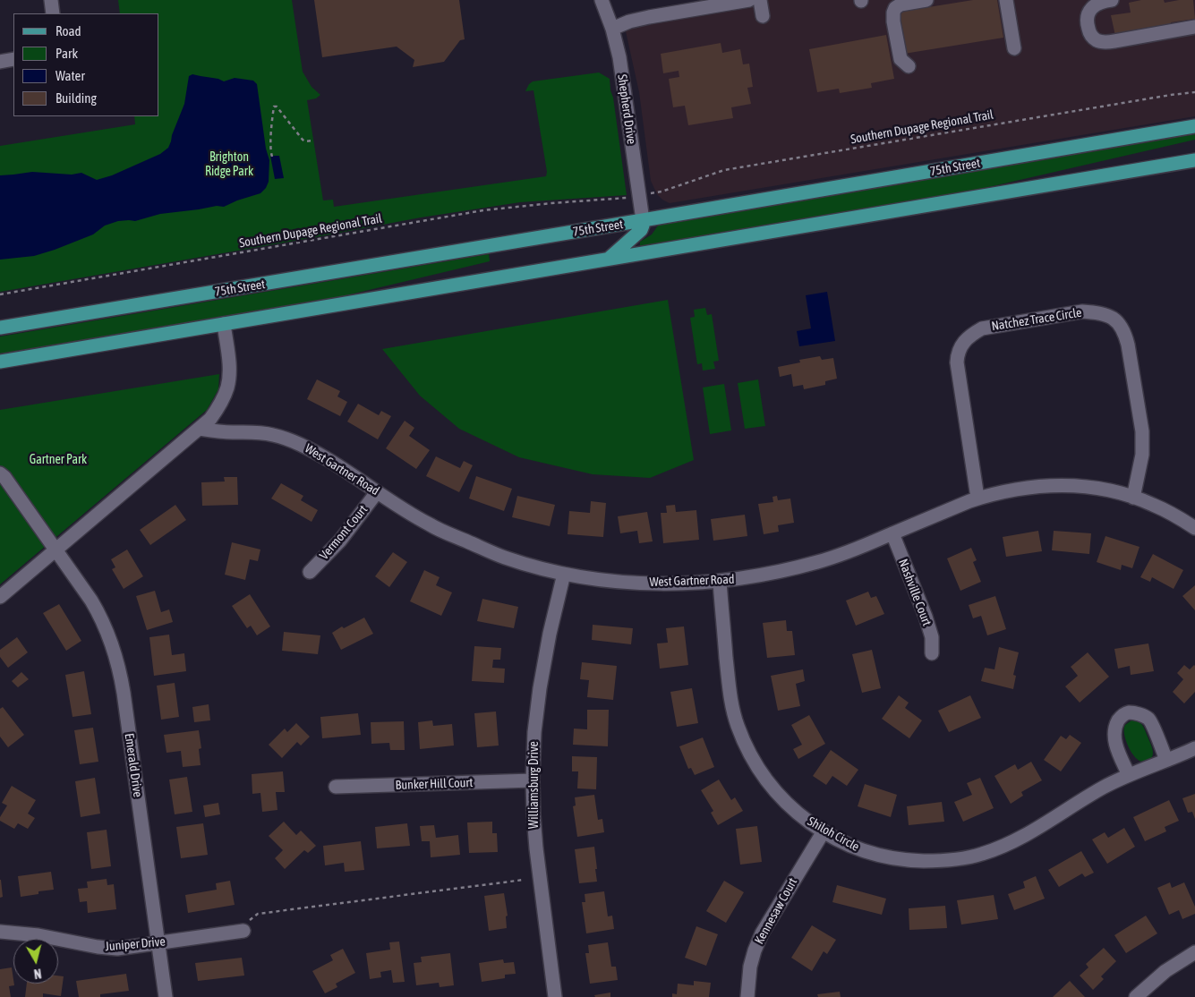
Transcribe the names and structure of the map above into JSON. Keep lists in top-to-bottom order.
{
  "streets": {
    "main road": ["75th Street"],
    "street": [
      "Shepherd Drive",
      "Natchez Trace Circle",
      "West Gartner Road",
      "Vermont Court",
      "Nashville Court",
      "Emerald Drive",
      "Bunker Hill Court",
      "Williamsburg Drive",
      "Shiloh Circle",
      "Kennesaw Court",
      "Juniper Drive"
    ],
    "path": ["Southern Dupage Regional Trail"]
  },
  "crossings": [
    ["Shepherd Drive", "75th Street"],
    ["Natchez Trace Circle", "West Gartner Road"],
    ["West Gartner Road", "Vermont Court"],
    ["West Gartner Road", "Nashville Court"],
    ["West Gartner Road", "Williamsburg Drive"],
    ["West Gartner Road", "Shiloh Circle"],
    ["Emerald Drive", "Juniper Drive"],
    ["Bunker Hill Court", "Williamsburg Drive"],
    ["Shiloh Circle", "Kennesaw Court"]
  ],
  "parks": ["Brighton Ridge Park", "Gartner Park"],
  "legend": [
    "Road",
    "Park",
    "Water",
    "Building"
  ],
  "north": "bottom"
}
